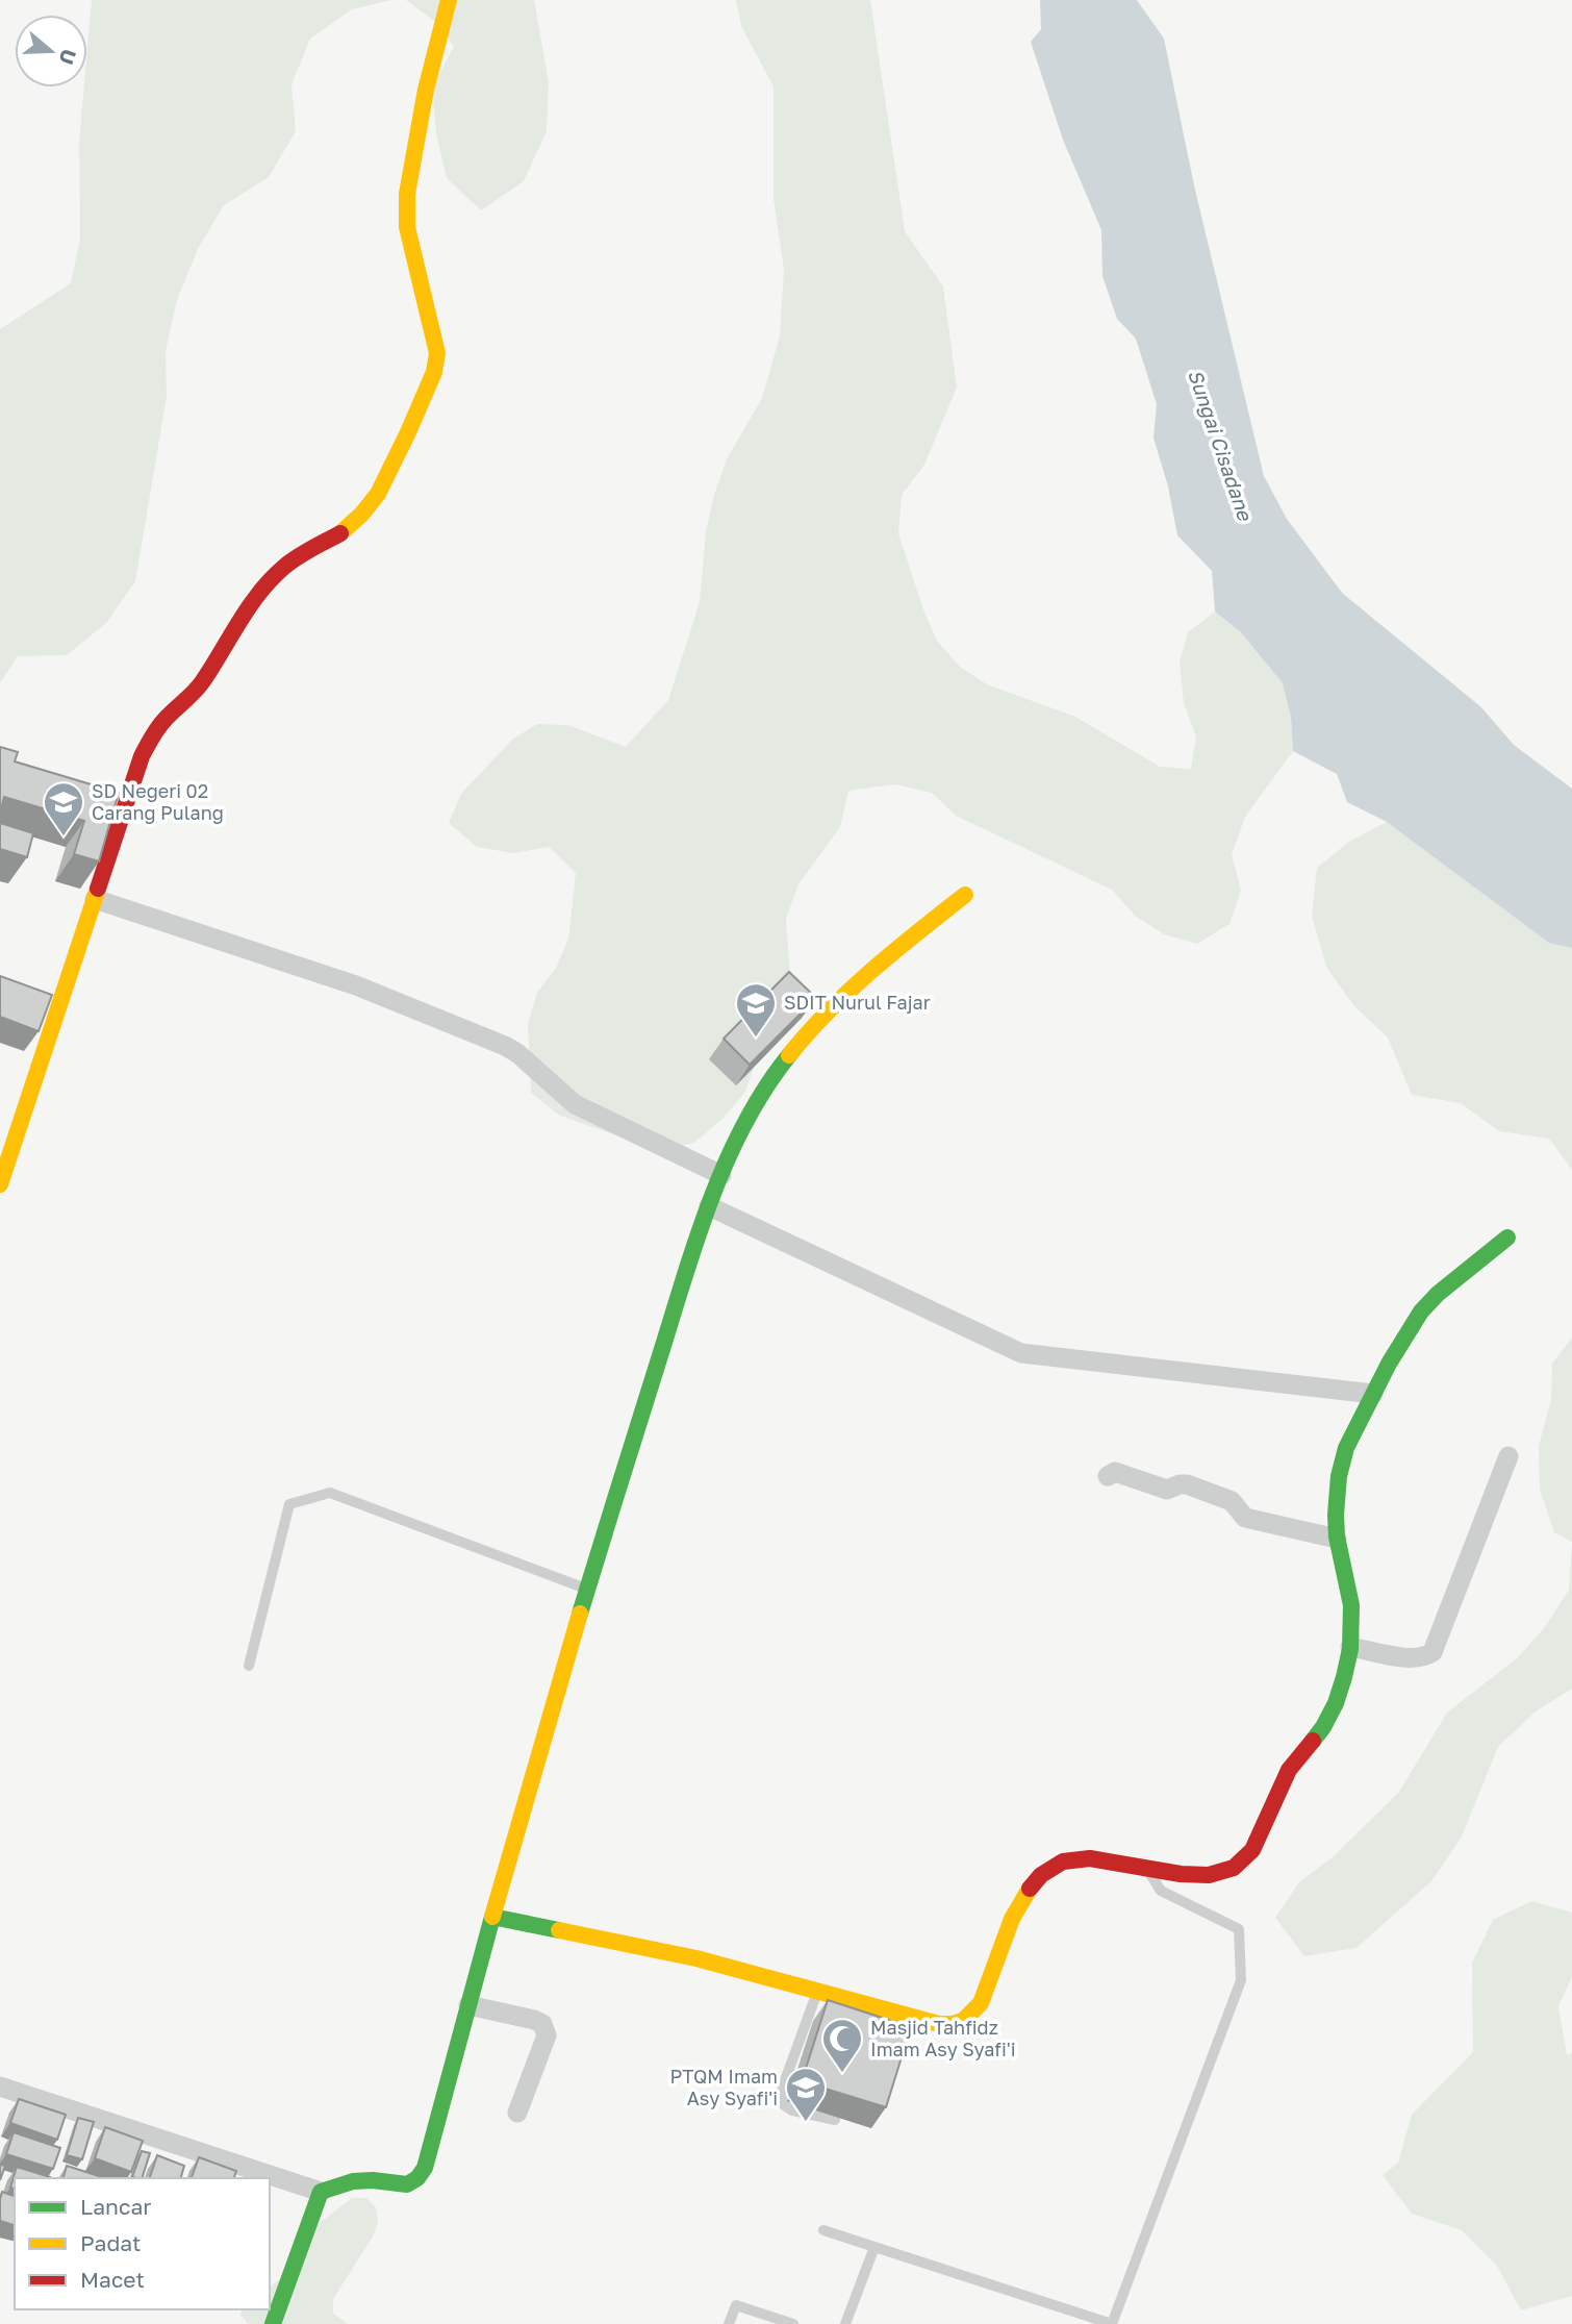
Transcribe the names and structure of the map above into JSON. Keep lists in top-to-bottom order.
{
  "water": ["Sungai Cisadane"],
  "places": {
    "school or university": ["SD Negeri 02 Carang Pulang", "SDIT Nurul Fajar", "PTQM Imam Asy Syafi'i"],
    "mosque": ["Masjid Tahfidz Imam Asy Syafi'i"]
  },
  "legend": ["Lancar", "Padat", "Macet"],
  "north": "right"
}
